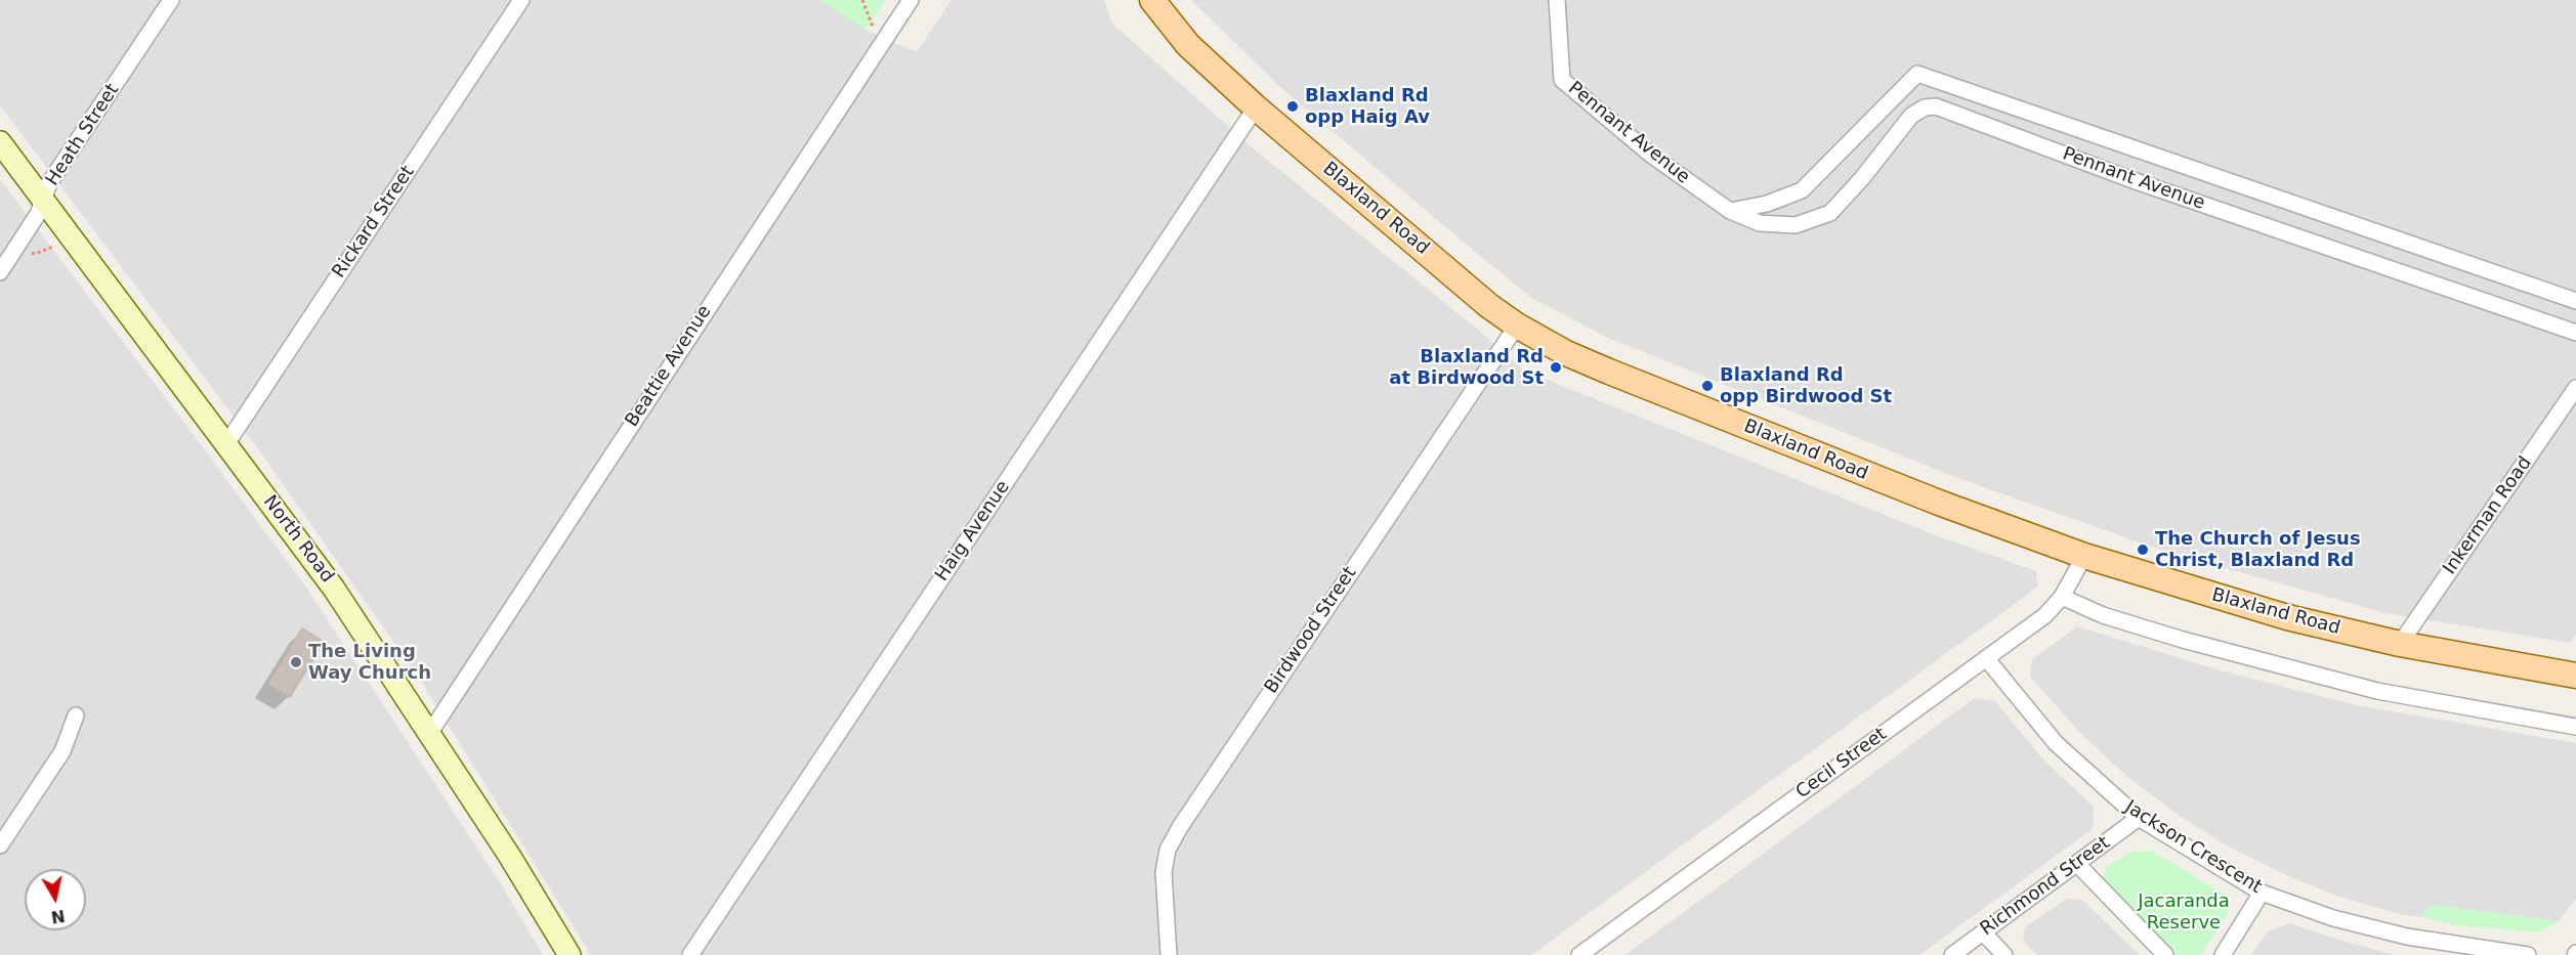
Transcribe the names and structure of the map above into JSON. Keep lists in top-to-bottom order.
{
  "streets": {
    "main road": ["Blaxland Road"],
    "street": [
      "Pennant Avenue",
      "Heath Street",
      "Rickard Street",
      "Beattie Avenue",
      "Inkerman Road",
      "Haig Avenue",
      "North Road",
      "Birdwood Street",
      "Cecil Street",
      "Jackson Crescent",
      "Richmond Street"
    ]
  },
  "crossings": [
    ["Heath Street", "North Road"],
    ["Blaxland Road", "Inkerman Road"],
    ["Blaxland Road", "Haig Avenue"],
    ["Blaxland Road", "Birdwood Street"],
    ["Blaxland Road", "Cecil Street"],
    ["Rickard Street", "North Road"],
    ["Beattie Avenue", "North Road"],
    ["Cecil Street", "Jackson Crescent"],
    ["Jackson Crescent", "Richmond Street"]
  ],
  "parks": ["Jacaranda Reserve"],
  "places": [
    "Blaxland Rd opp Haig Av",
    "Blaxland Rd at Birdwood St",
    "Blaxland Rd opp Birdwood St",
    "The Church of Jesus Christ, Blaxland Rd",
    "The Living Way Church"
  ],
  "north": "bottom"
}
